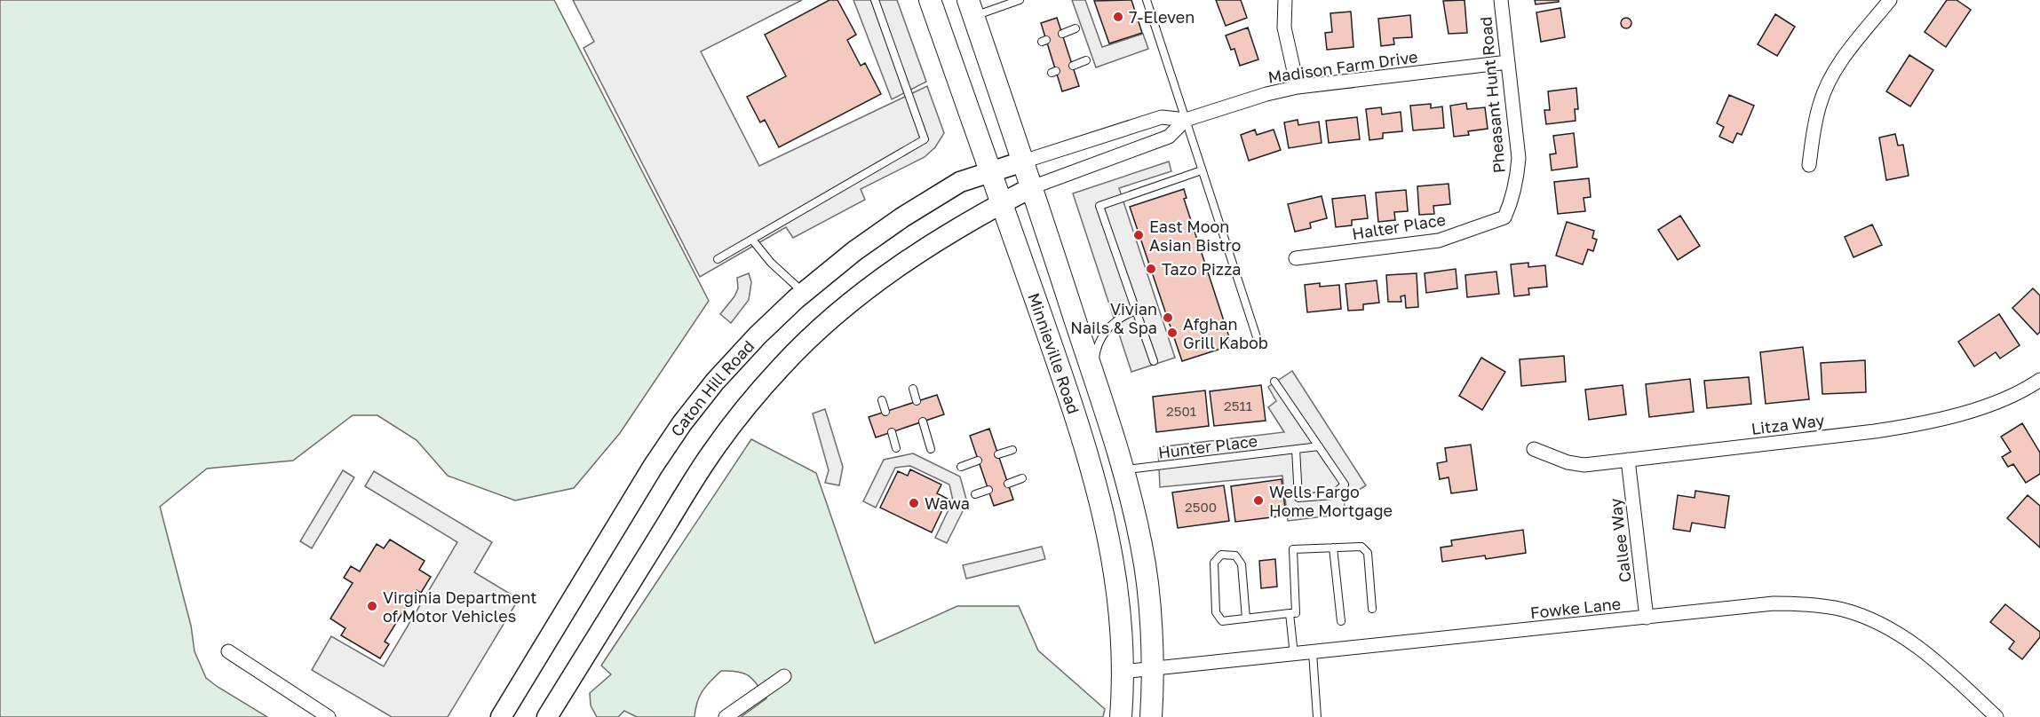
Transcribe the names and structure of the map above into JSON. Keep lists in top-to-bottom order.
{
  "streets": {
    "main road": ["Minnieville Road", "Caton Hill Road"],
    "street": [
      "Madison Farm Drive",
      "Pheasant Hunt Road",
      "Halter Place",
      "Litza Way",
      "Callee Way",
      "Fowke Lane"
    ],
    "lane": ["Hunter Place"]
  },
  "crossings": [
    ["Madison Farm Drive", "Pheasant Hunt Road"],
    ["Madison Farm Drive", "Minnieville Road"],
    ["Madison Farm Drive", "Caton Hill Road"],
    ["Pheasant Hunt Road", "Halter Place"],
    ["Minnieville Road", "Caton Hill Road"],
    ["Minnieville Road", "Hunter Place"],
    ["Minnieville Road", "Fowke Lane"],
    ["Litza Way", "Callee Way"],
    ["Callee Way", "Fowke Lane"]
  ],
  "places": [
    "7-Eleven",
    "East Moon Asian Bistro",
    "Tazo Pizza",
    "Vivian Nails & Spa",
    "Afghan Grill Kabob",
    "Wells Fargo Home Mortgage",
    "Wawa",
    "Virginia Department of Motor Vehicles"
  ],
  "house_numbers": ["2511", "2501", "2500"]
}
